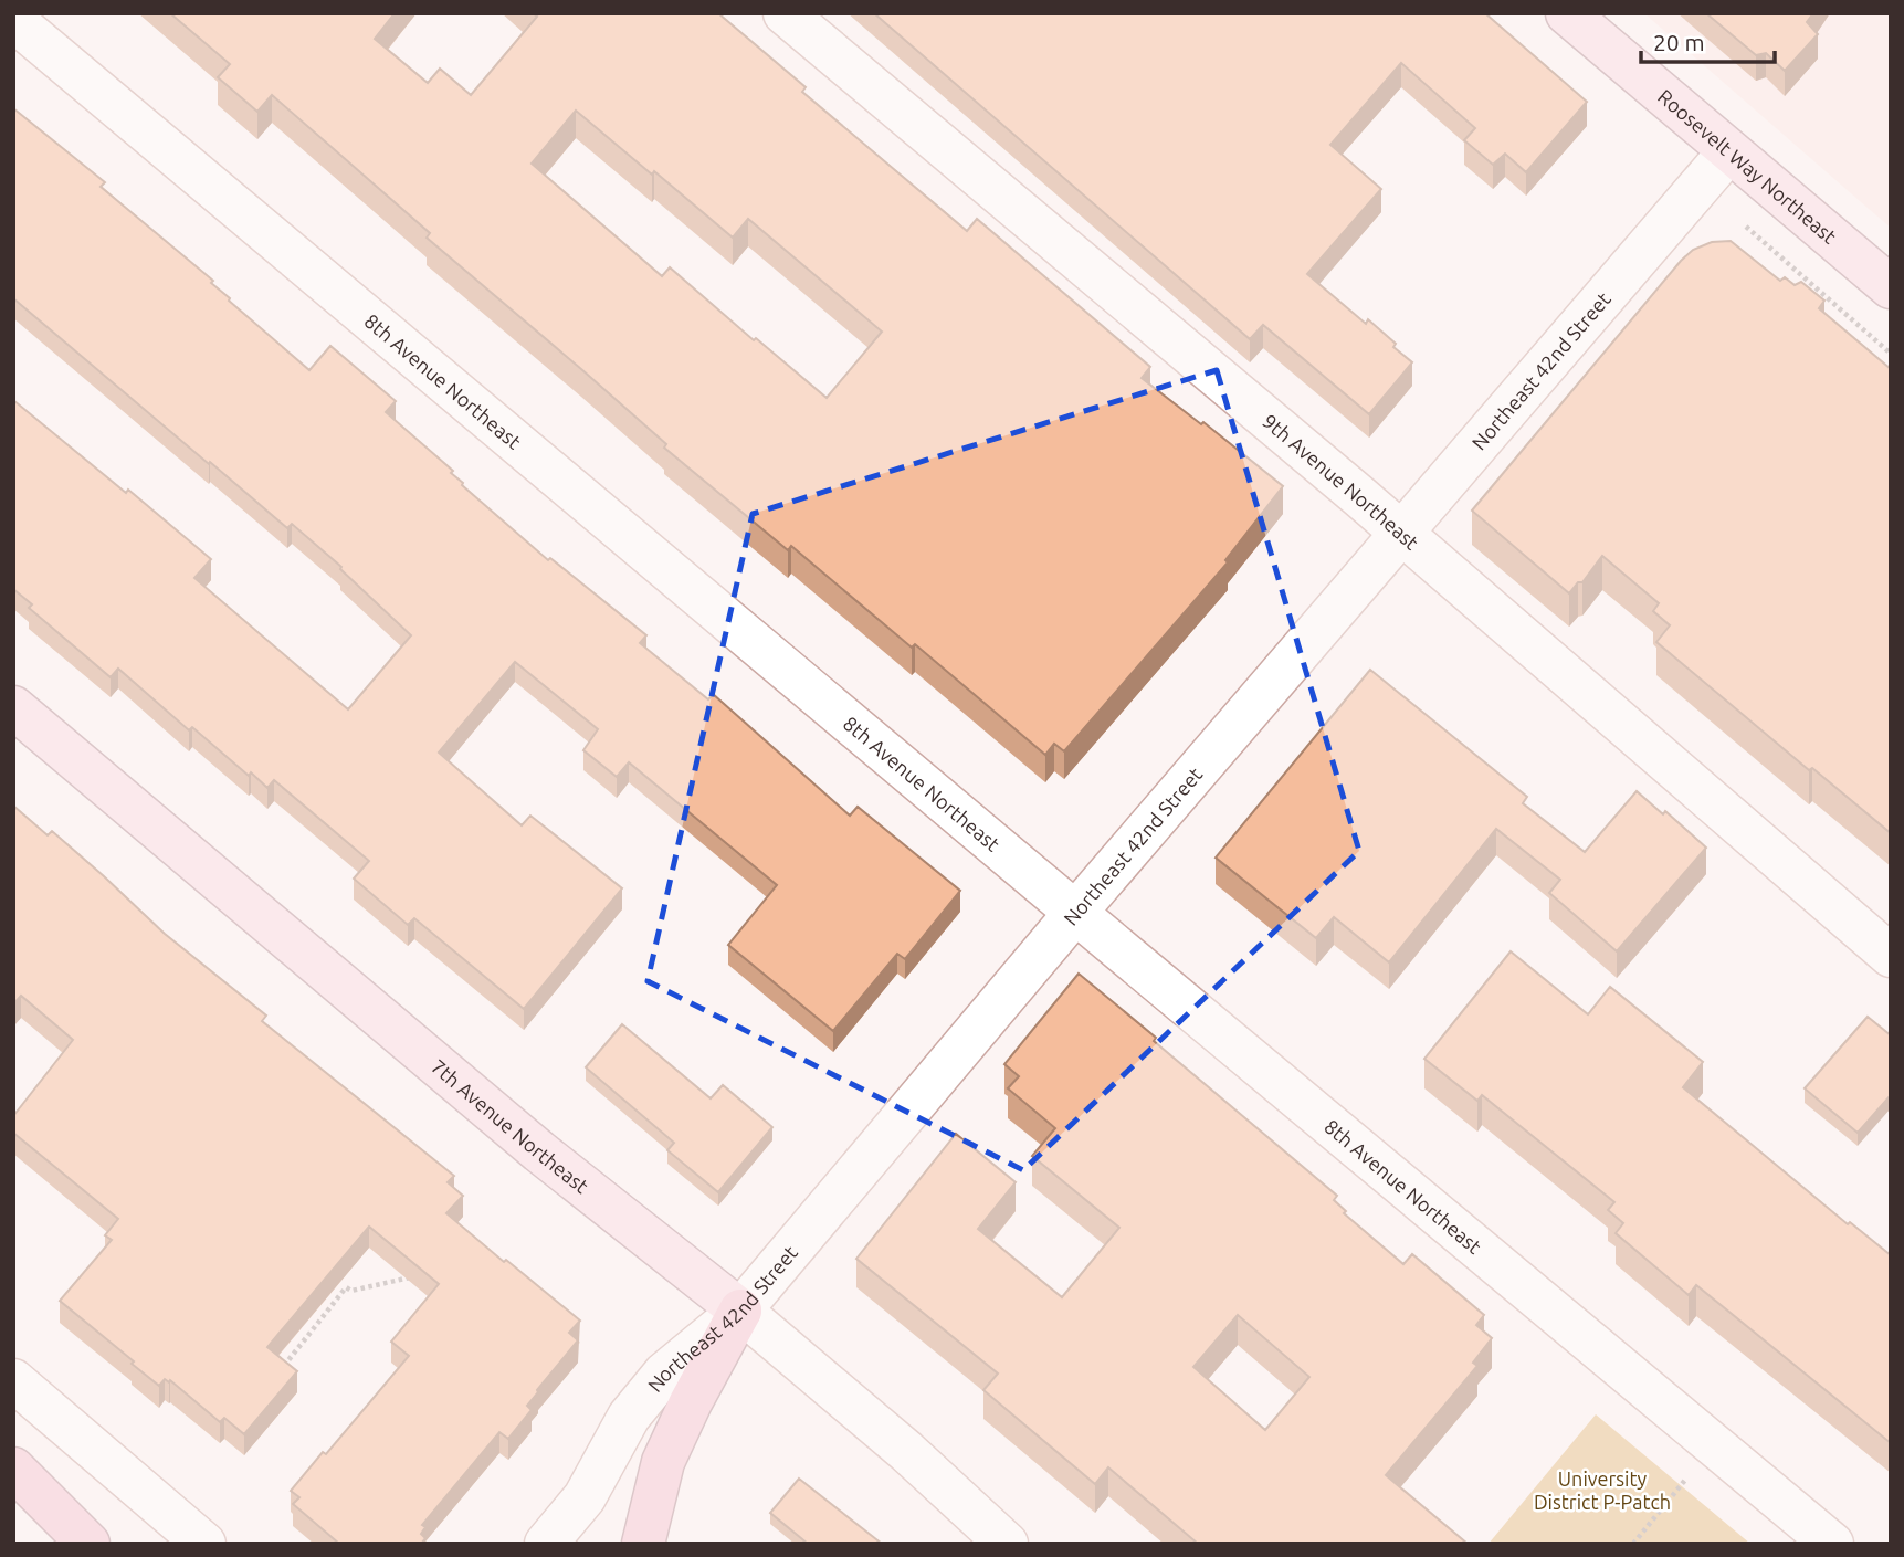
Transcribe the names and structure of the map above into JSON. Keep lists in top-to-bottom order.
{
  "streets": {
    "main road": ["Roosevelt Way Northeast", "7th Avenue Northeast"],
    "street": ["Northeast 42nd Street", "8th Avenue Northeast", "9th Avenue Northeast"]
  },
  "crossings": [
    ["Roosevelt Way Northeast", "Northeast 42nd Street"],
    ["Northeast 42nd Street", "8th Avenue Northeast"],
    ["Northeast 42nd Street", "9th Avenue Northeast"],
    ["Northeast 42nd Street", "7th Avenue Northeast"]
  ],
  "parks": ["University District P-Patch"],
  "scale_bar": "20 m"
}
